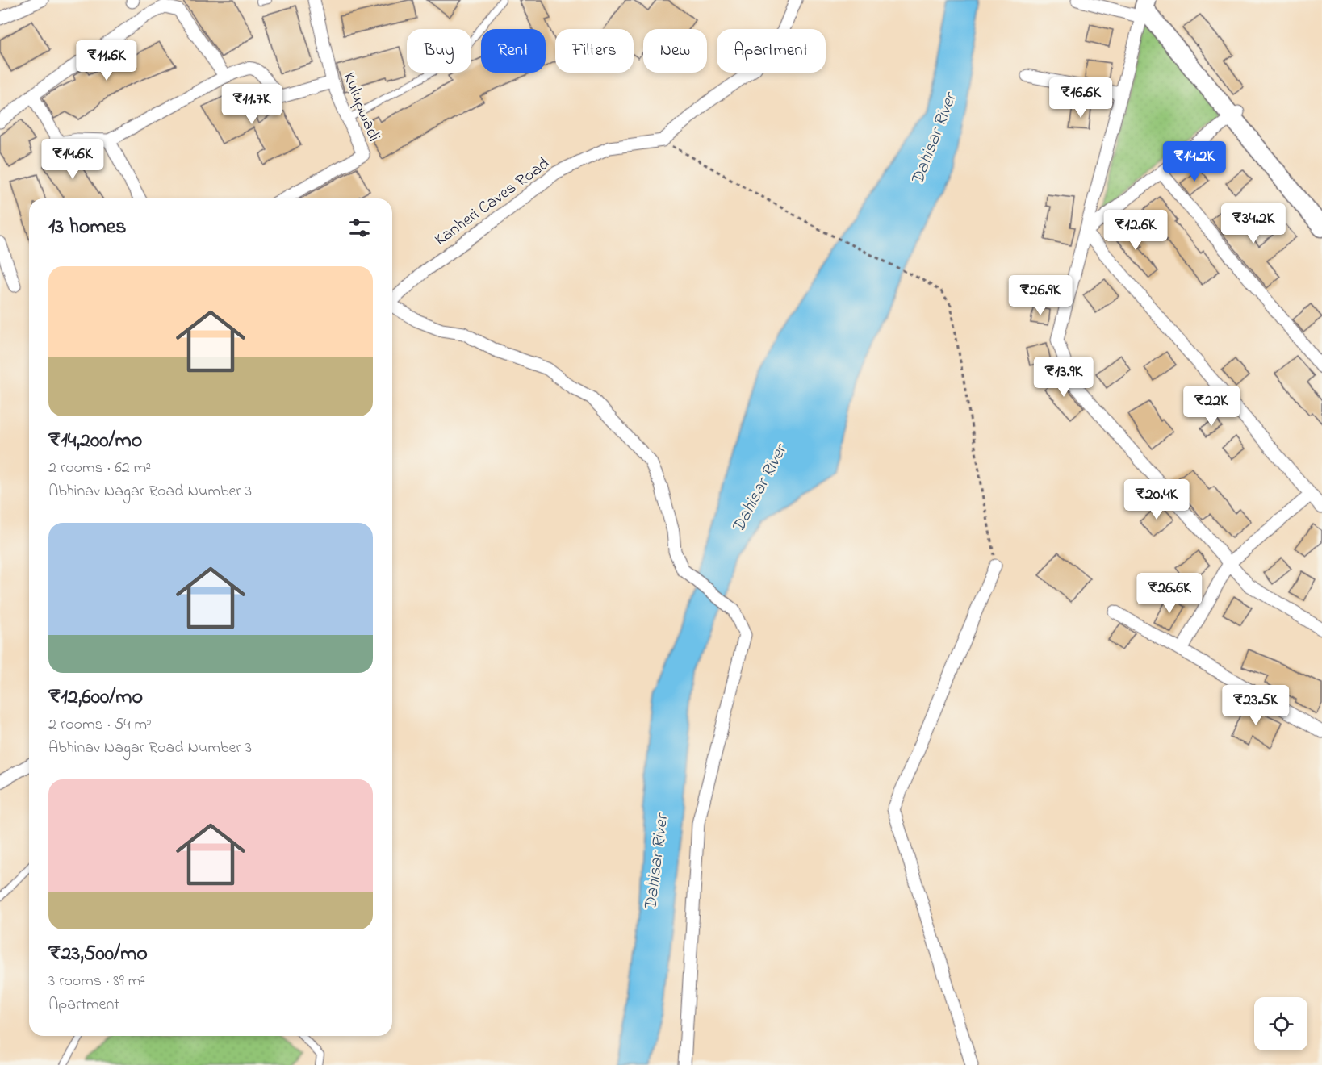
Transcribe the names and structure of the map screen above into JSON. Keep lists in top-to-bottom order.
{
  "streets": {
    "street": ["Kulupwadi", "Kanheri Caves Road"]
  },
  "water": ["Dahisar River"],
  "page": {
    "chip": [
      "Buy",
      "Rent",
      "Filters",
      "New",
      "Apartment"
    ],
    "price": [
      "₹11.6K",
      "₹16.6K",
      "₹11.7K",
      "₹14.6K",
      "₹14.2K",
      "₹34.2K",
      "₹12.6K",
      "₹26.9K",
      "₹13.9K",
      "₹22K",
      "₹20.4K",
      "₹26.6K",
      "₹23.5K"
    ],
    "heading": "13 homes",
    "list": [
      {
        "name": "₹14,200/mo",
        "note": "2 rooms · 62 m² · Abhinav Nagar Road Number 3"
      },
      {
        "name": "₹12,600/mo",
        "note": "2 rooms · 54 m² · Abhinav Nagar Road Number 3"
      },
      {
        "name": "₹23,500/mo",
        "note": "3 rooms · 89 m² · Apartment"
      }
    ]
  }
}
